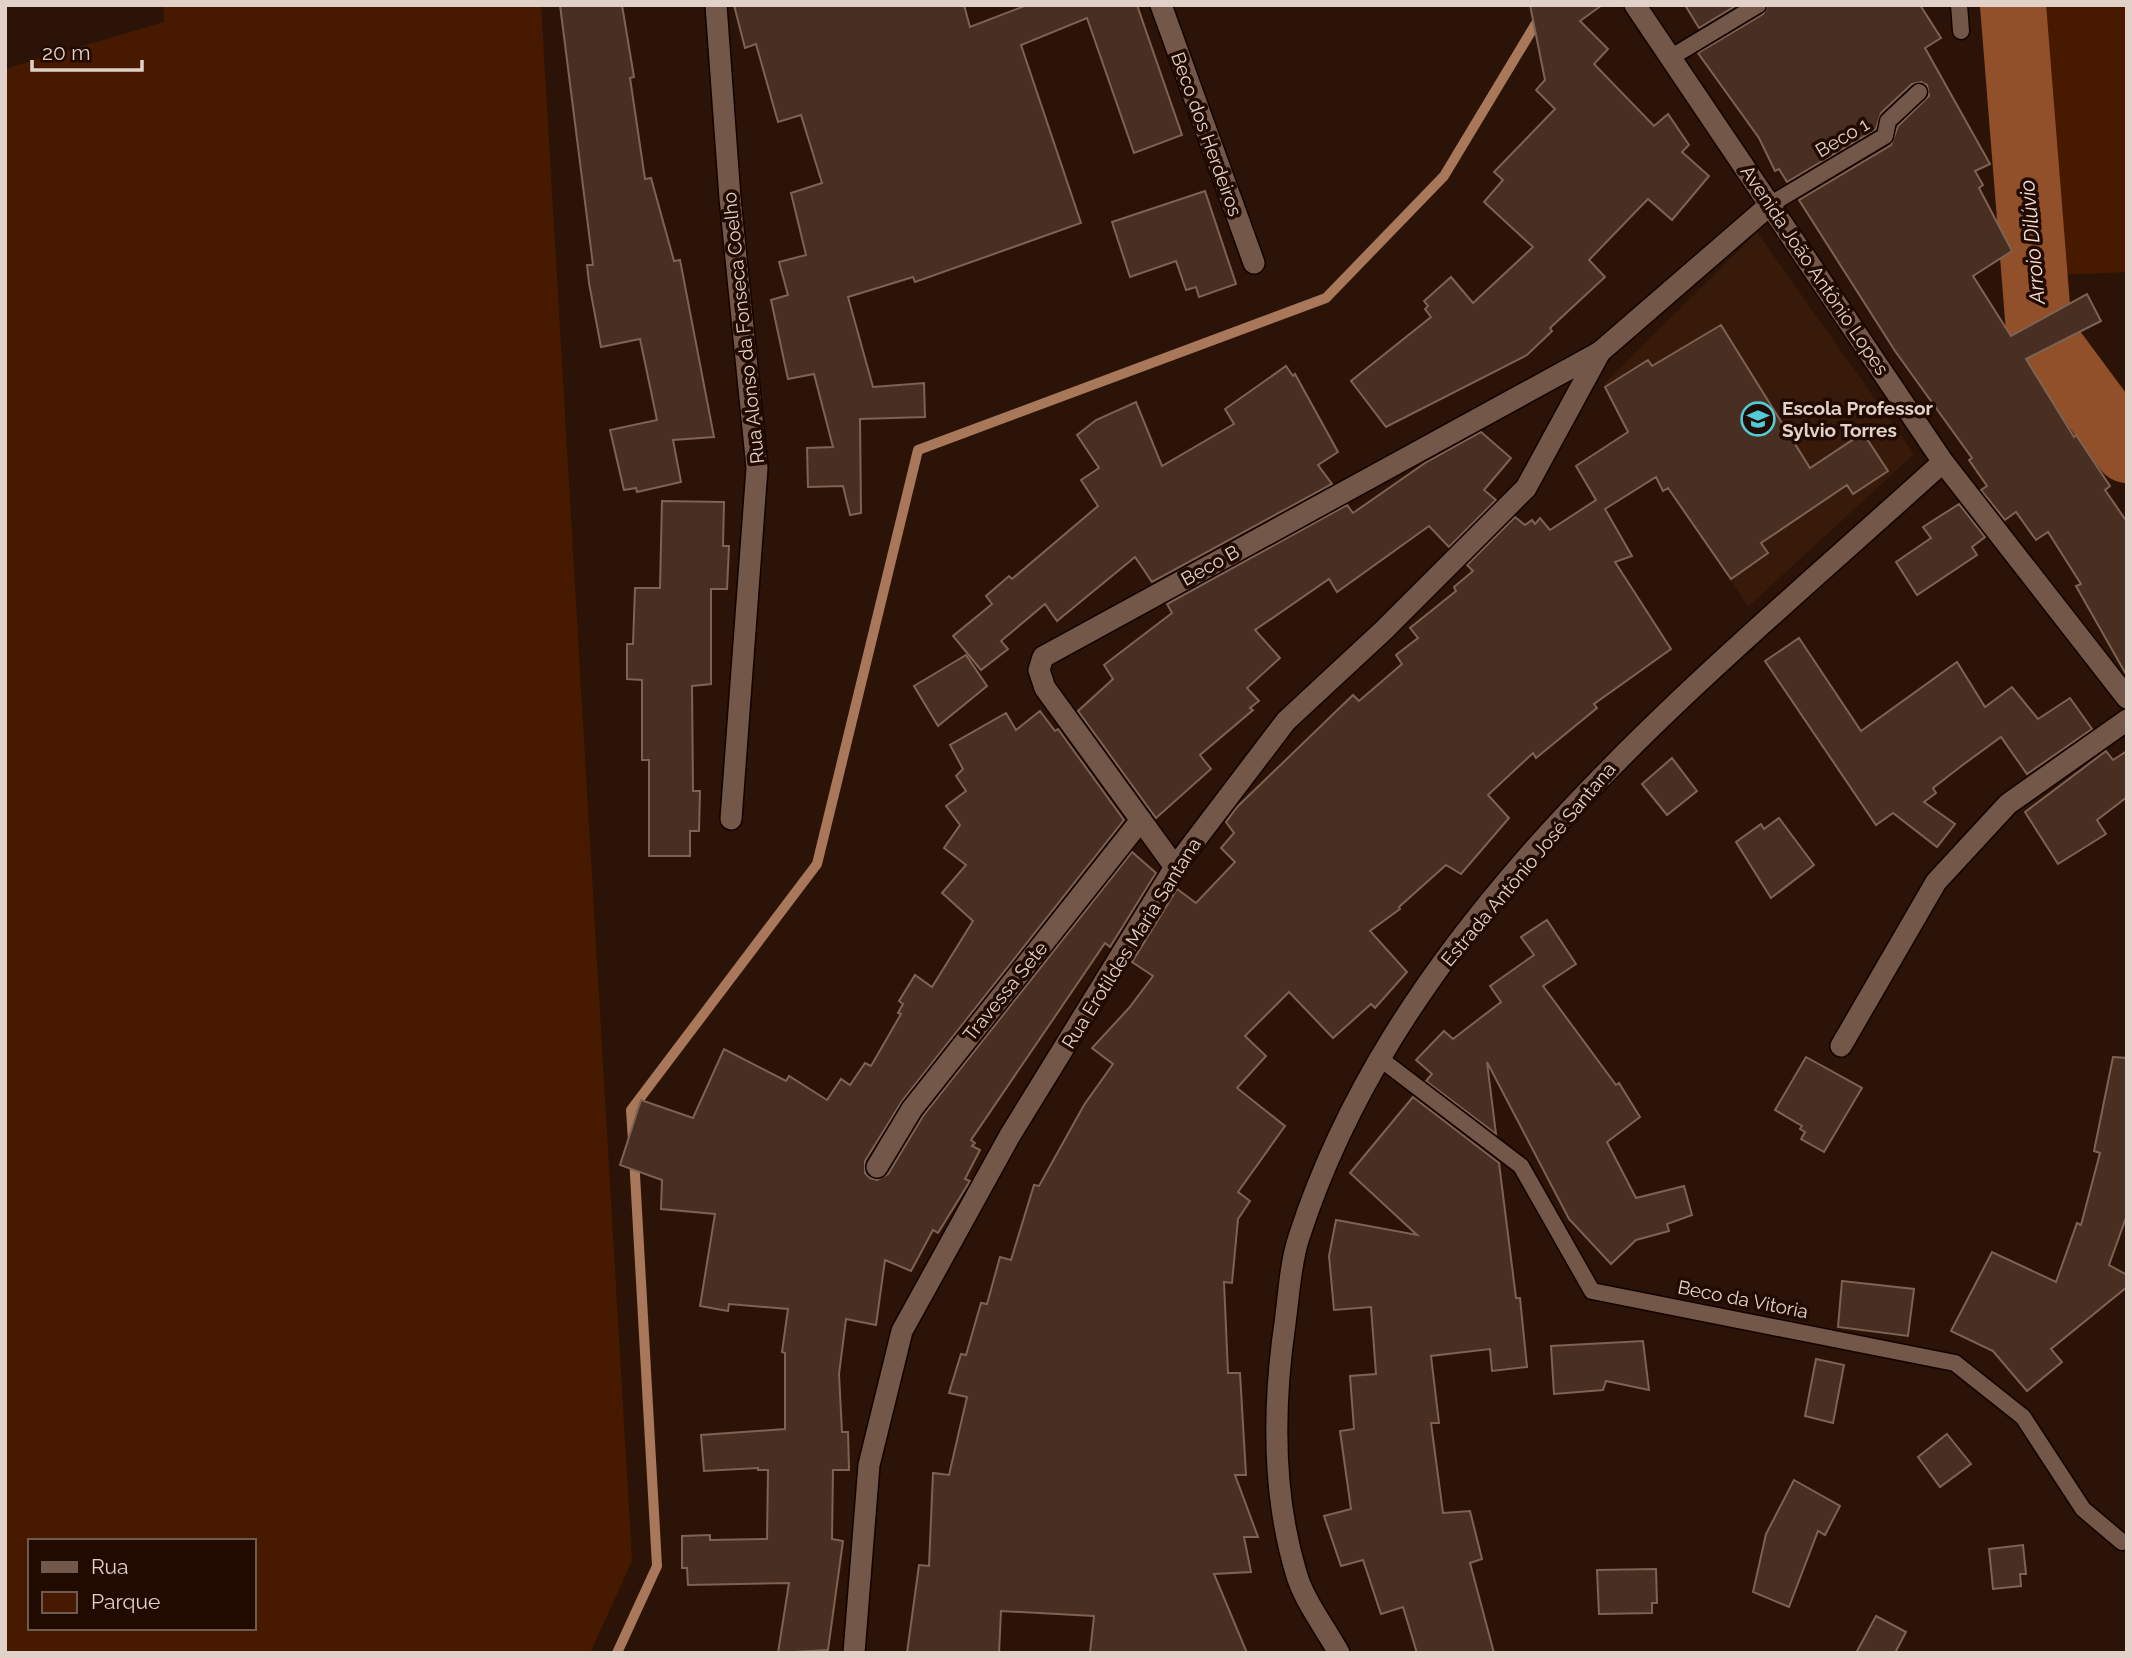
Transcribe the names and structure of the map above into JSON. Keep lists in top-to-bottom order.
{
  "streets": {
    "street": [
      "Beco dos Herdeiros",
      "Avenida João Antônio Lopes",
      "Rua Alonso da Fonseca Coelho",
      "Beco B",
      "Estrada Antônio José Santana",
      "Rua Erotildes Maria Santana",
      "Travessa Sete"
    ],
    "lane": ["Beco 1", "Beco da Vitoria"]
  },
  "crossings": [
    ["Beco 1", "Avenida João Antônio Lopes"],
    ["Beco 1", "Rua Erotildes Maria Santana"],
    ["Avenida João Antônio Lopes", "Estrada Antônio José Santana"],
    ["Avenida João Antônio Lopes", "Rua Erotildes Maria Santana"],
    ["Beco B", "Rua Erotildes Maria Santana"],
    ["Beco B", "Travessa Sete"],
    ["Estrada Antônio José Santana", "Beco da Vitoria"]
  ],
  "water": ["Arroio Dilúvio"],
  "places": {
    "school or university": ["Escola Professor Sylvio Torres"]
  },
  "legend": ["Rua", "Parque"],
  "scale_bar": "20 m"
}
